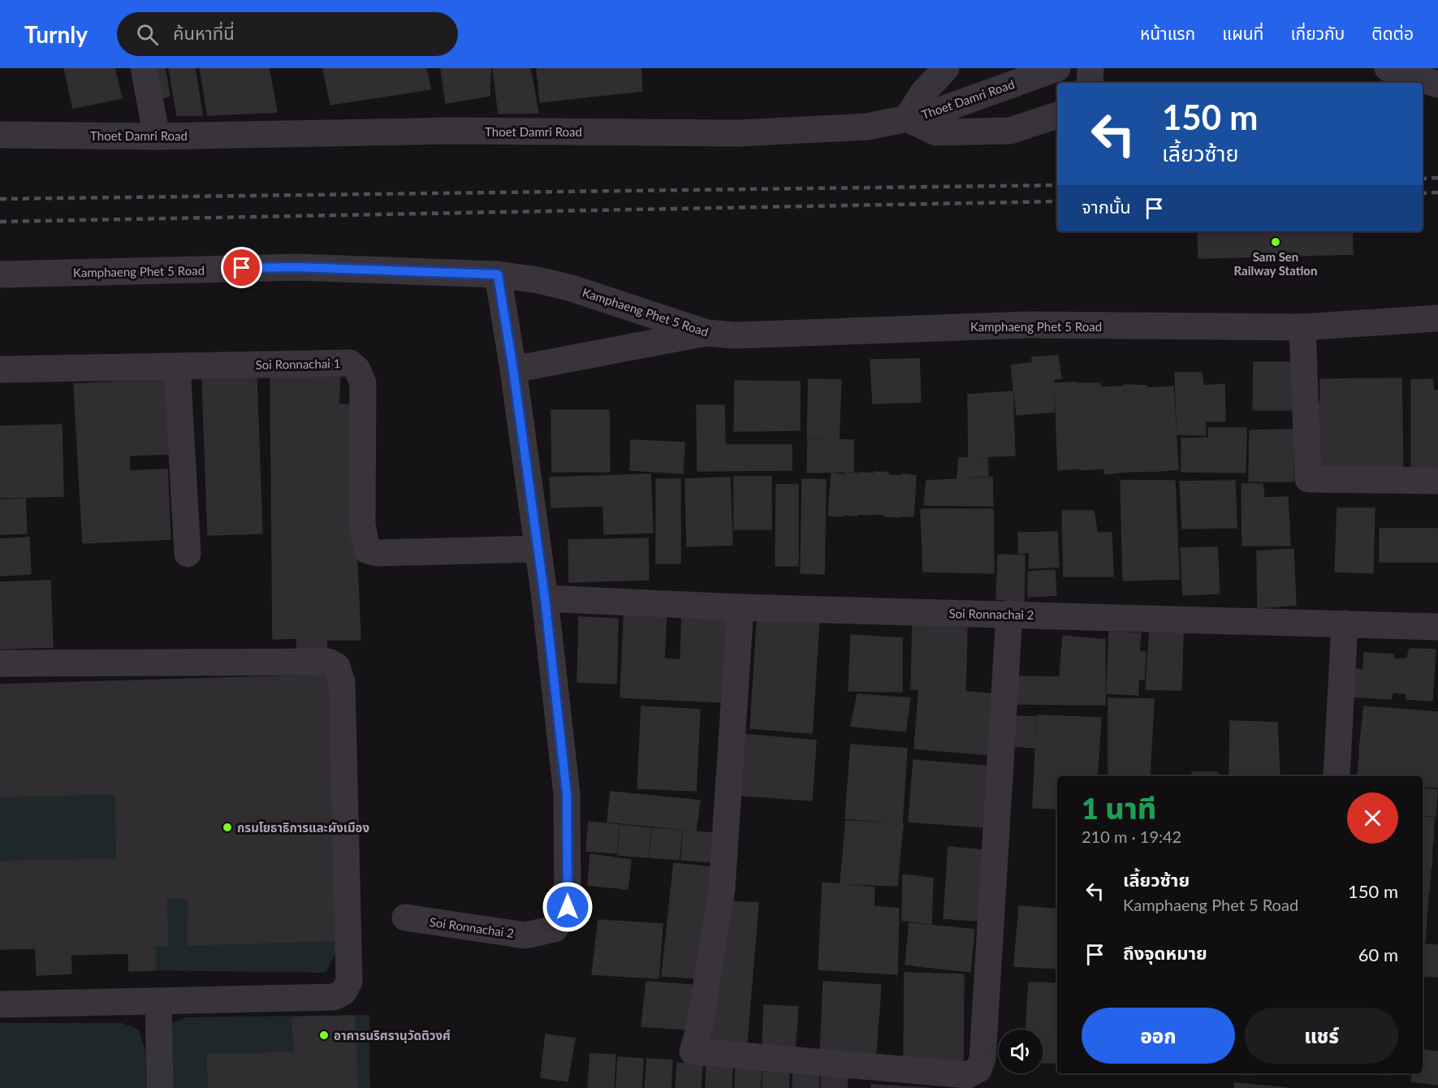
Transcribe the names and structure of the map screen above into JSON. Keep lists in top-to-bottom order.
{
  "streets": {
    "street": [
      "Thoet Damri Road",
      "Kamphaeng Phet 5 Road",
      "Soi Ronnachai 1",
      "Soi Ronnachai 2"
    ]
  },
  "crossings": [
    ["Kamphaeng Phet 5 Road", "Soi Ronnachai 2"],
    ["Soi Ronnachai 1", "Soi Ronnachai 2"]
  ],
  "places": ["Sam Sen Railway Station", "กรมโยธาธิการและผังเมือง", "อาคารนริศรานุวัดติวงศ์"],
  "page": {
    "header": "Turnly",
    "search": "ค้นหาที่นี่",
    "nav": [
      "หน้าแรก",
      "แผนที่",
      "เกี่ยวกับ",
      "ติดต่อ"
    ],
    "turn": ["150 m", "เลี้ยวซ้าย"],
    "then": "จากนั้น",
    "heading": ["1 นาที", "210 m · 19:42"],
    "list": [
      {
        "name": "เลี้ยวซ้าย",
        "note": "Kamphaeng Phet 5 Road",
        "value": "150 m"
      },
      {
        "name": "ถึงจุดหมาย",
        "value": "60 m"
      }
    ],
    "buttons": ["ออก", "แชร์"]
  }
}
